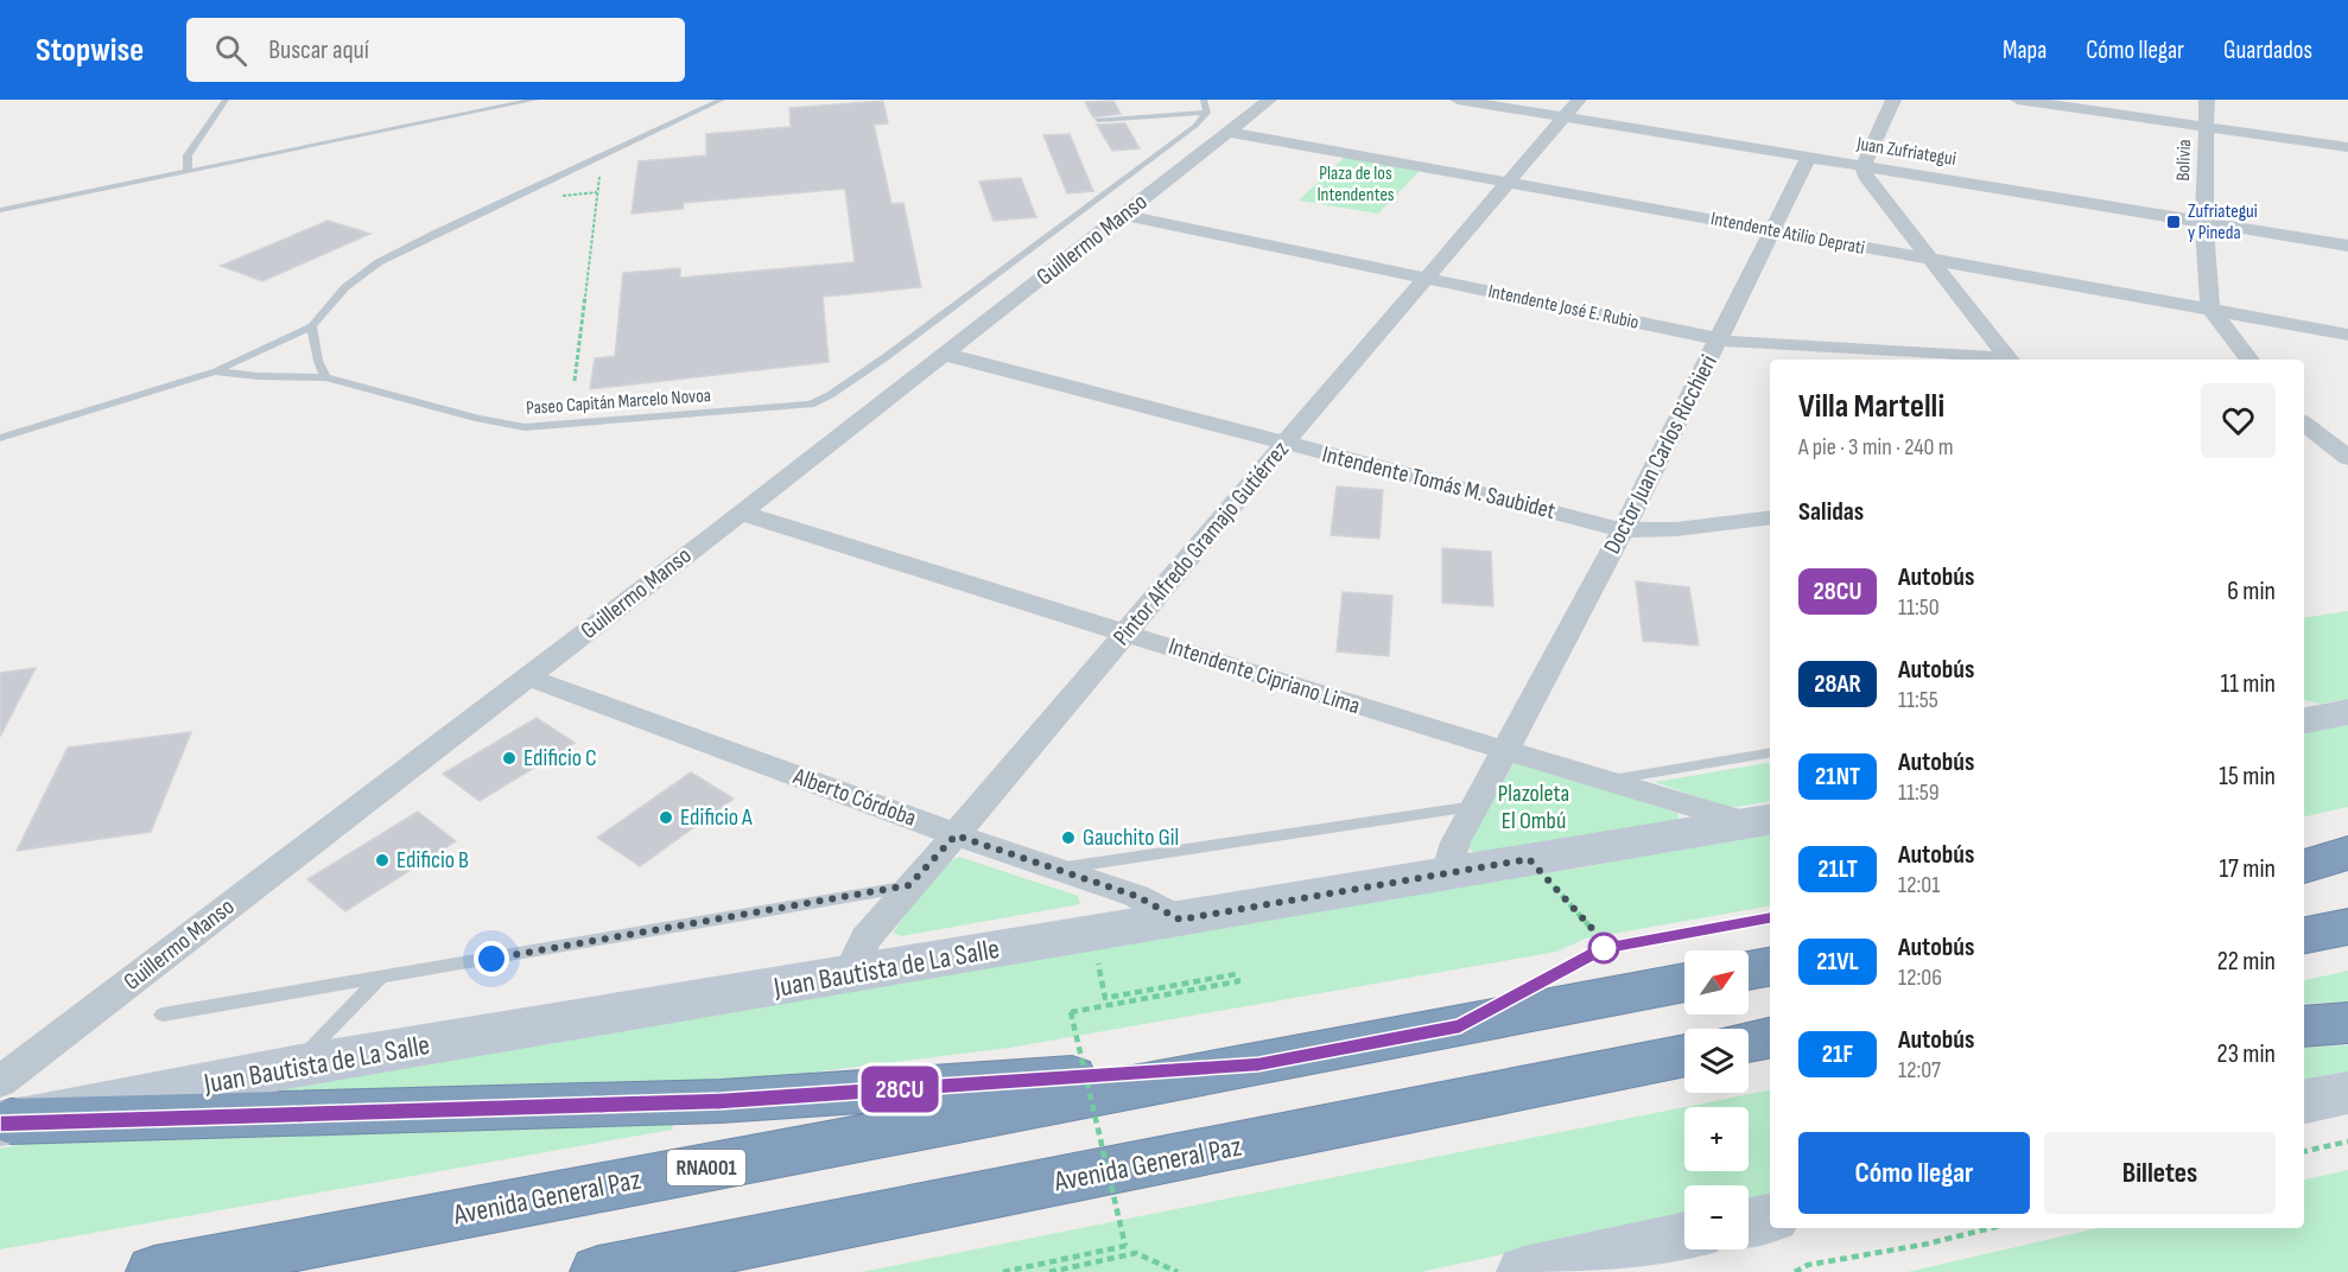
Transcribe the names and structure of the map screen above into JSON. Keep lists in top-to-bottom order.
{
  "streets": {
    "highway": ["Avenida General Paz", "RNA001"],
    "street": [
      "Juan Zufriategui",
      "Bolivia",
      "Intendente Atilio Deprati",
      "Guillermo Manso",
      "Intendente José E. Rubio",
      "Doctor Juan Carlos Ricchieri",
      "Intendente Tomás M. Saubidet",
      "Pintor Alfredo Gramajo Gutiérrez",
      "Intendente Cipriano Lima",
      "Alberto Córdoba",
      "Juan Bautista de La Salle"
    ],
    "lane": ["Paseo Capitán Marcelo Novoa"]
  },
  "crossings": [
    ["Juan Zufriategui", "Bolivia"],
    ["Juan Zufriategui", "Doctor Juan Carlos Ricchieri"],
    ["Juan Zufriategui", "Pintor Alfredo Gramajo Gutiérrez"],
    ["Bolivia", "Intendente Atilio Deprati"],
    ["Intendente Atilio Deprati", "Guillermo Manso"],
    ["Intendente Atilio Deprati", "Doctor Juan Carlos Ricchieri"],
    ["Intendente Atilio Deprati", "Pintor Alfredo Gramajo Gutiérrez"],
    ["Guillermo Manso", "Intendente José E. Rubio"],
    ["Guillermo Manso", "Intendente Tomás M. Saubidet"],
    ["Guillermo Manso", "Intendente Cipriano Lima"],
    ["Guillermo Manso", "Alberto Córdoba"],
    ["Guillermo Manso", "Juan Bautista de La Salle"],
    ["Intendente José E. Rubio", "Doctor Juan Carlos Ricchieri"],
    ["Intendente José E. Rubio", "Pintor Alfredo Gramajo Gutiérrez"],
    ["Doctor Juan Carlos Ricchieri", "Intendente Tomás M. Saubidet"],
    ["Doctor Juan Carlos Ricchieri", "Intendente Cipriano Lima"],
    ["Doctor Juan Carlos Ricchieri", "Juan Bautista de La Salle"],
    ["Intendente Tomás M. Saubidet", "Pintor Alfredo Gramajo Gutiérrez"],
    ["Pintor Alfredo Gramajo Gutiérrez", "Intendente Cipriano Lima"],
    ["Pintor Alfredo Gramajo Gutiérrez", "Alberto Córdoba"],
    ["Pintor Alfredo Gramajo Gutiérrez", "Juan Bautista de La Salle"],
    ["Intendente Cipriano Lima", "Juan Bautista de La Salle"],
    ["Alberto Córdoba", "Juan Bautista de La Salle"]
  ],
  "parks": ["Plaza de los Intendentes", "Plazoleta El Ombú"],
  "places": {
    "transit": ["Zufriategui y Pineda"],
    "other": [
      "Edificio C",
      "Edificio A",
      "Gauchito Gil",
      "Edificio B"
    ]
  },
  "lines": ["bus line 28CU"],
  "north": "top right",
  "page": {
    "header": "Stopwise",
    "search": "Buscar aquí",
    "nav": ["Mapa", "Cómo llegar", "Guardados"],
    "on_map": "28CU",
    "heading": [
      ["Villa Martelli", "A pie · 3 min · 240 m"],
      "Salidas"
    ],
    "list": [
      {
        "mark": "28CU",
        "name": "Autobús",
        "note": "11:50",
        "value": "6 min"
      },
      {
        "mark": "28AR",
        "name": "Autobús",
        "note": "11:55",
        "value": "11 min"
      },
      {
        "mark": "21NT",
        "name": "Autobús",
        "note": "11:59",
        "value": "15 min"
      },
      {
        "mark": "21LT",
        "name": "Autobús",
        "note": "12:01",
        "value": "17 min"
      },
      {
        "mark": "21VL",
        "name": "Autobús",
        "note": "12:06",
        "value": "22 min"
      },
      {
        "mark": "21F",
        "name": "Autobús",
        "note": "12:07",
        "value": "23 min"
      }
    ],
    "map_buttons": ["+", "−"],
    "buttons": ["Cómo llegar", "Billetes"]
  }
}
